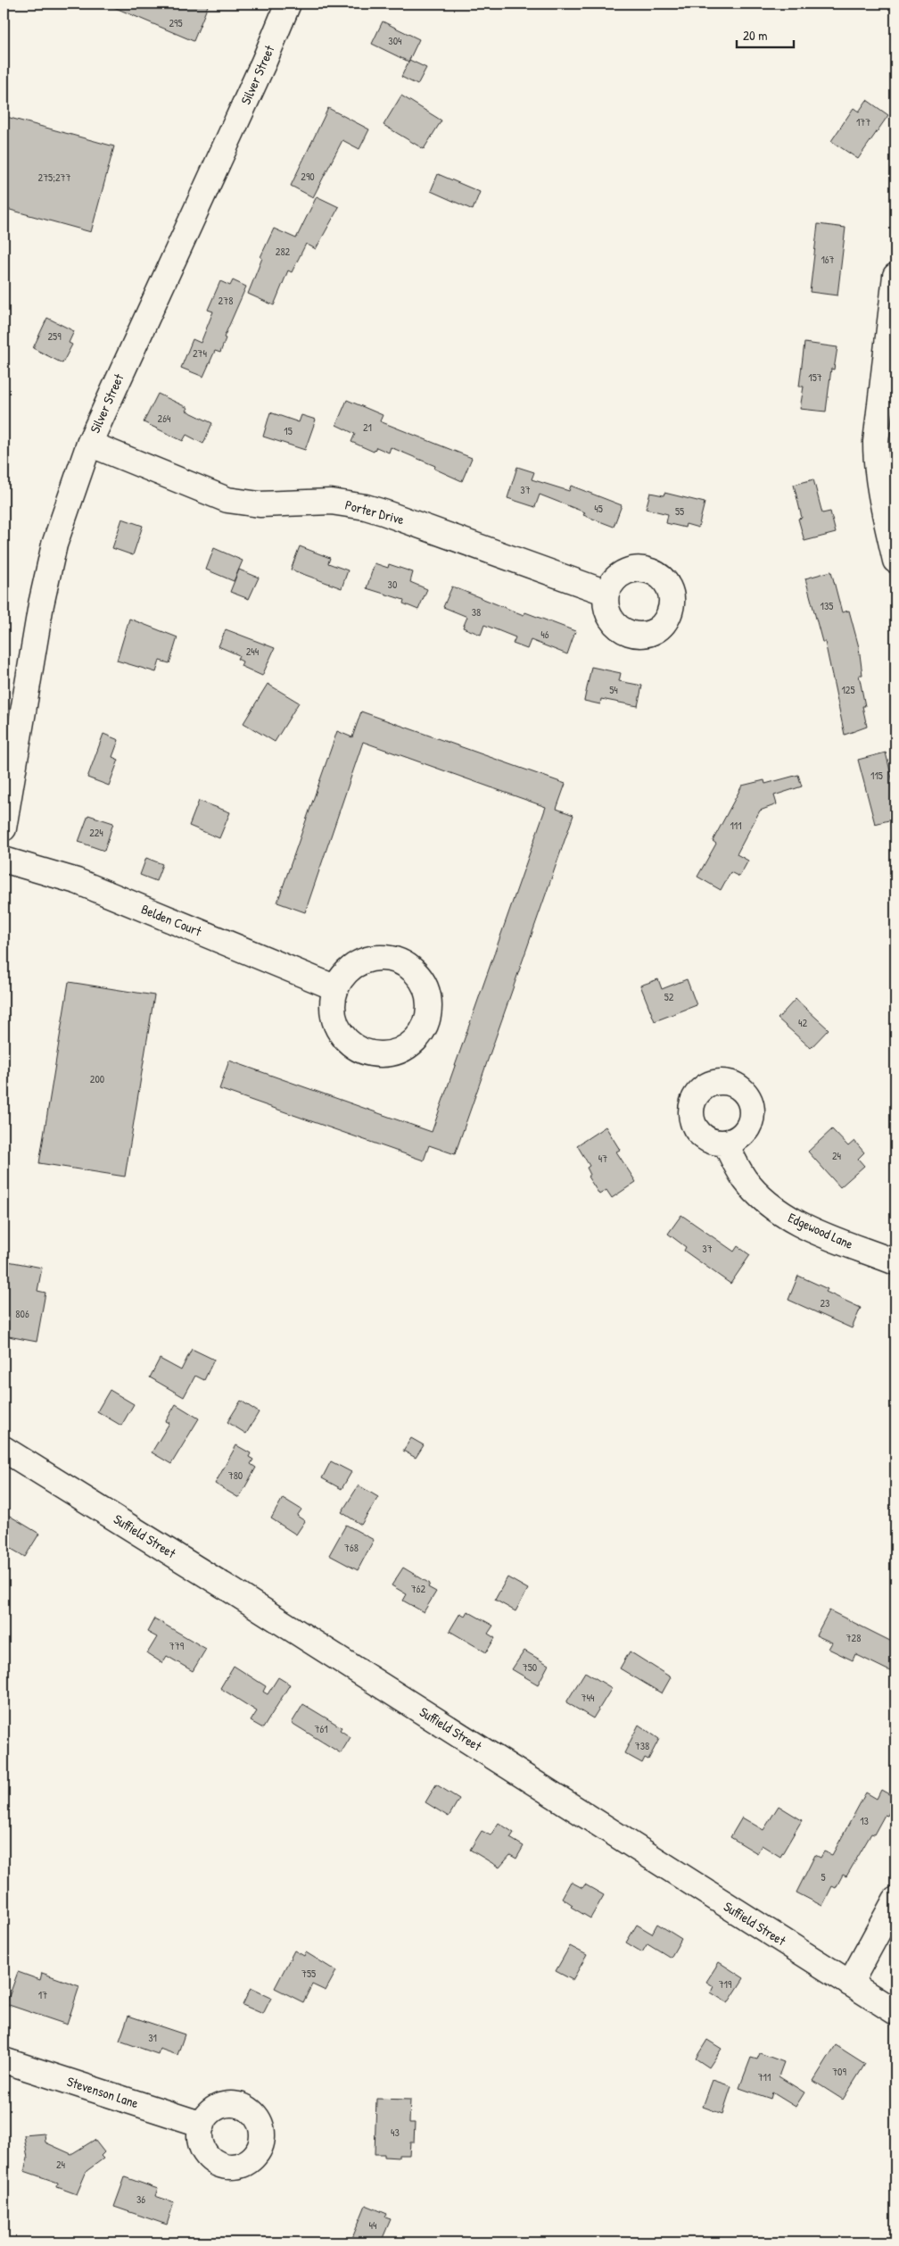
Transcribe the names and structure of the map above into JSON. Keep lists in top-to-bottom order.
{
  "streets": {
    "street": [
      "Silver Street",
      "Porter Drive",
      "Belden Court",
      "Edgewood Lane",
      "Suffield Street",
      "Stevenson Lane"
    ]
  },
  "crossings": [
    ["Silver Street", "Porter Drive"]
  ],
  "house_numbers": [
    "295",
    "304",
    "177",
    "290",
    "275;277",
    "282",
    "167",
    "278",
    "259",
    "274",
    "157",
    "264",
    "21",
    "15",
    "37",
    "45",
    "55",
    "30",
    "135",
    "38",
    "46",
    "244",
    "54",
    "125",
    "115",
    "111",
    "224",
    "52",
    "42",
    "200",
    "24",
    "47",
    "37",
    "23",
    "806",
    "780",
    "768",
    "762",
    "728",
    "779",
    "750",
    "744",
    "761",
    "738",
    "13",
    "5",
    "755",
    "719",
    "17",
    "31",
    "709",
    "711",
    "43",
    "24",
    "36",
    "44"
  ],
  "scale_bar": "20 m"
}
